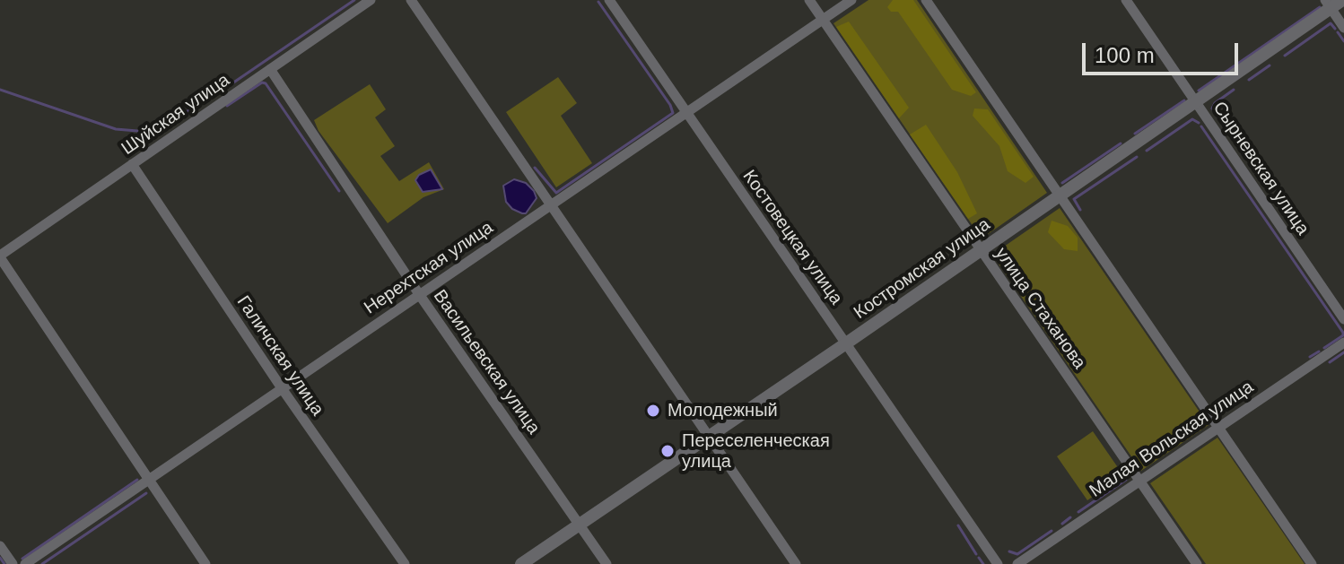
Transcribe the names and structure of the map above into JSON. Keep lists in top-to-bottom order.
{
  "streets": {
    "street": [
      "Шуйская улица",
      "Сырневская улица",
      "Костовецкая улица",
      "Нерехтская улица",
      "Костромская улица",
      "улица Стаханова",
      "Галичская улица",
      "Васильевская улица",
      "Малая Вольская улица"
    ]
  },
  "crossings": [
    ["Шуйская улица", "Галичская улица"],
    ["Шуйская улица", "Васильевская улица"],
    ["Сырневская улица", "Костромская улица"],
    ["Костовецкая улица", "Нерехтская улица"],
    ["Костовецкая улица", "Костромская улица"],
    ["Нерехтская улица", "улица Стаханова"],
    ["Нерехтская улица", "Галичская улица"],
    ["Нерехтская улица", "Васильевская улица"],
    ["Костромская улица", "улица Стаханова"],
    ["Костромская улица", "Васильевская улица"],
    ["улица Стаханова", "Малая Вольская улица"]
  ],
  "places": ["Молодежный", "Переселенческая улица"],
  "scale_bar": "100 m"
}
